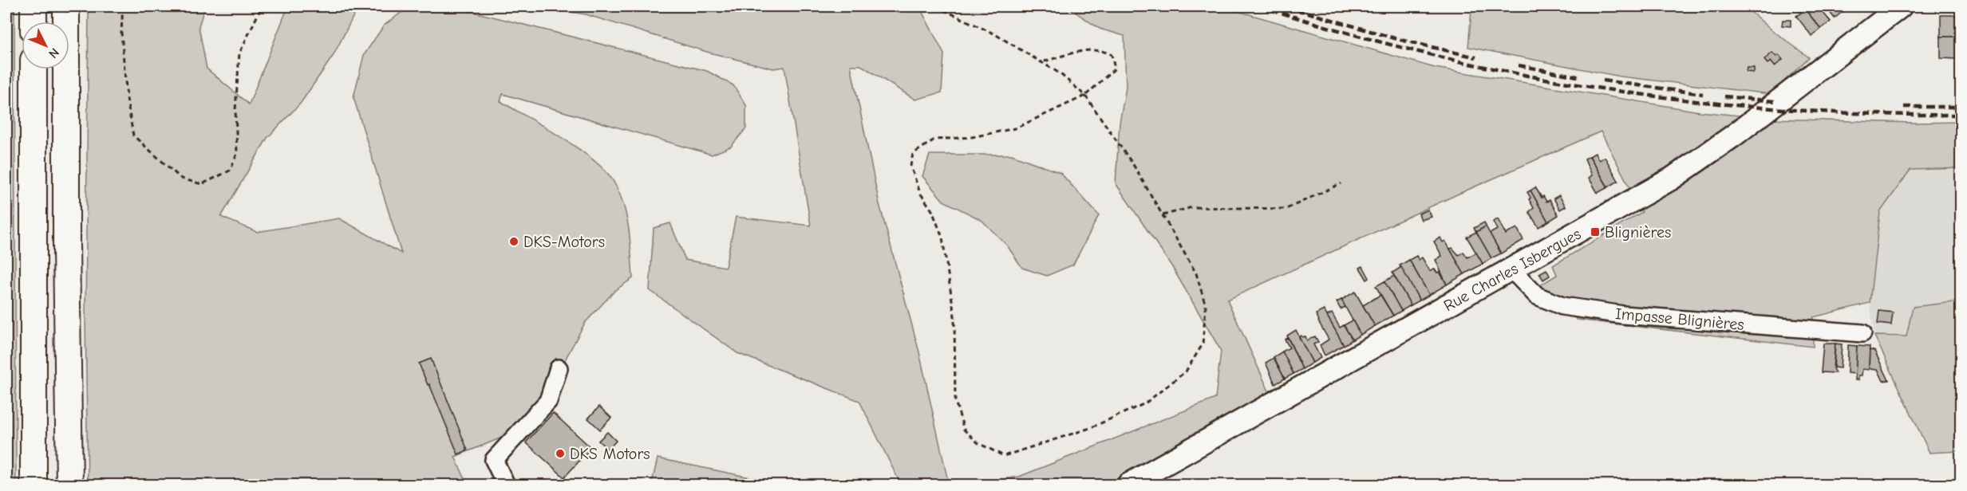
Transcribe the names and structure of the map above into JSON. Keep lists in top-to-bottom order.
{
  "streets": {
    "main road": ["Rue Charles Isbergues"],
    "street": ["Impasse Blignières"]
  },
  "crossings": [
    ["Rue Charles Isbergues", "Impasse Blignières"]
  ],
  "places": {
    "transit": ["Blignières"],
    "other": ["DKS-Motors", "DKS Motors"]
  },
  "north": "bottom right"
}
